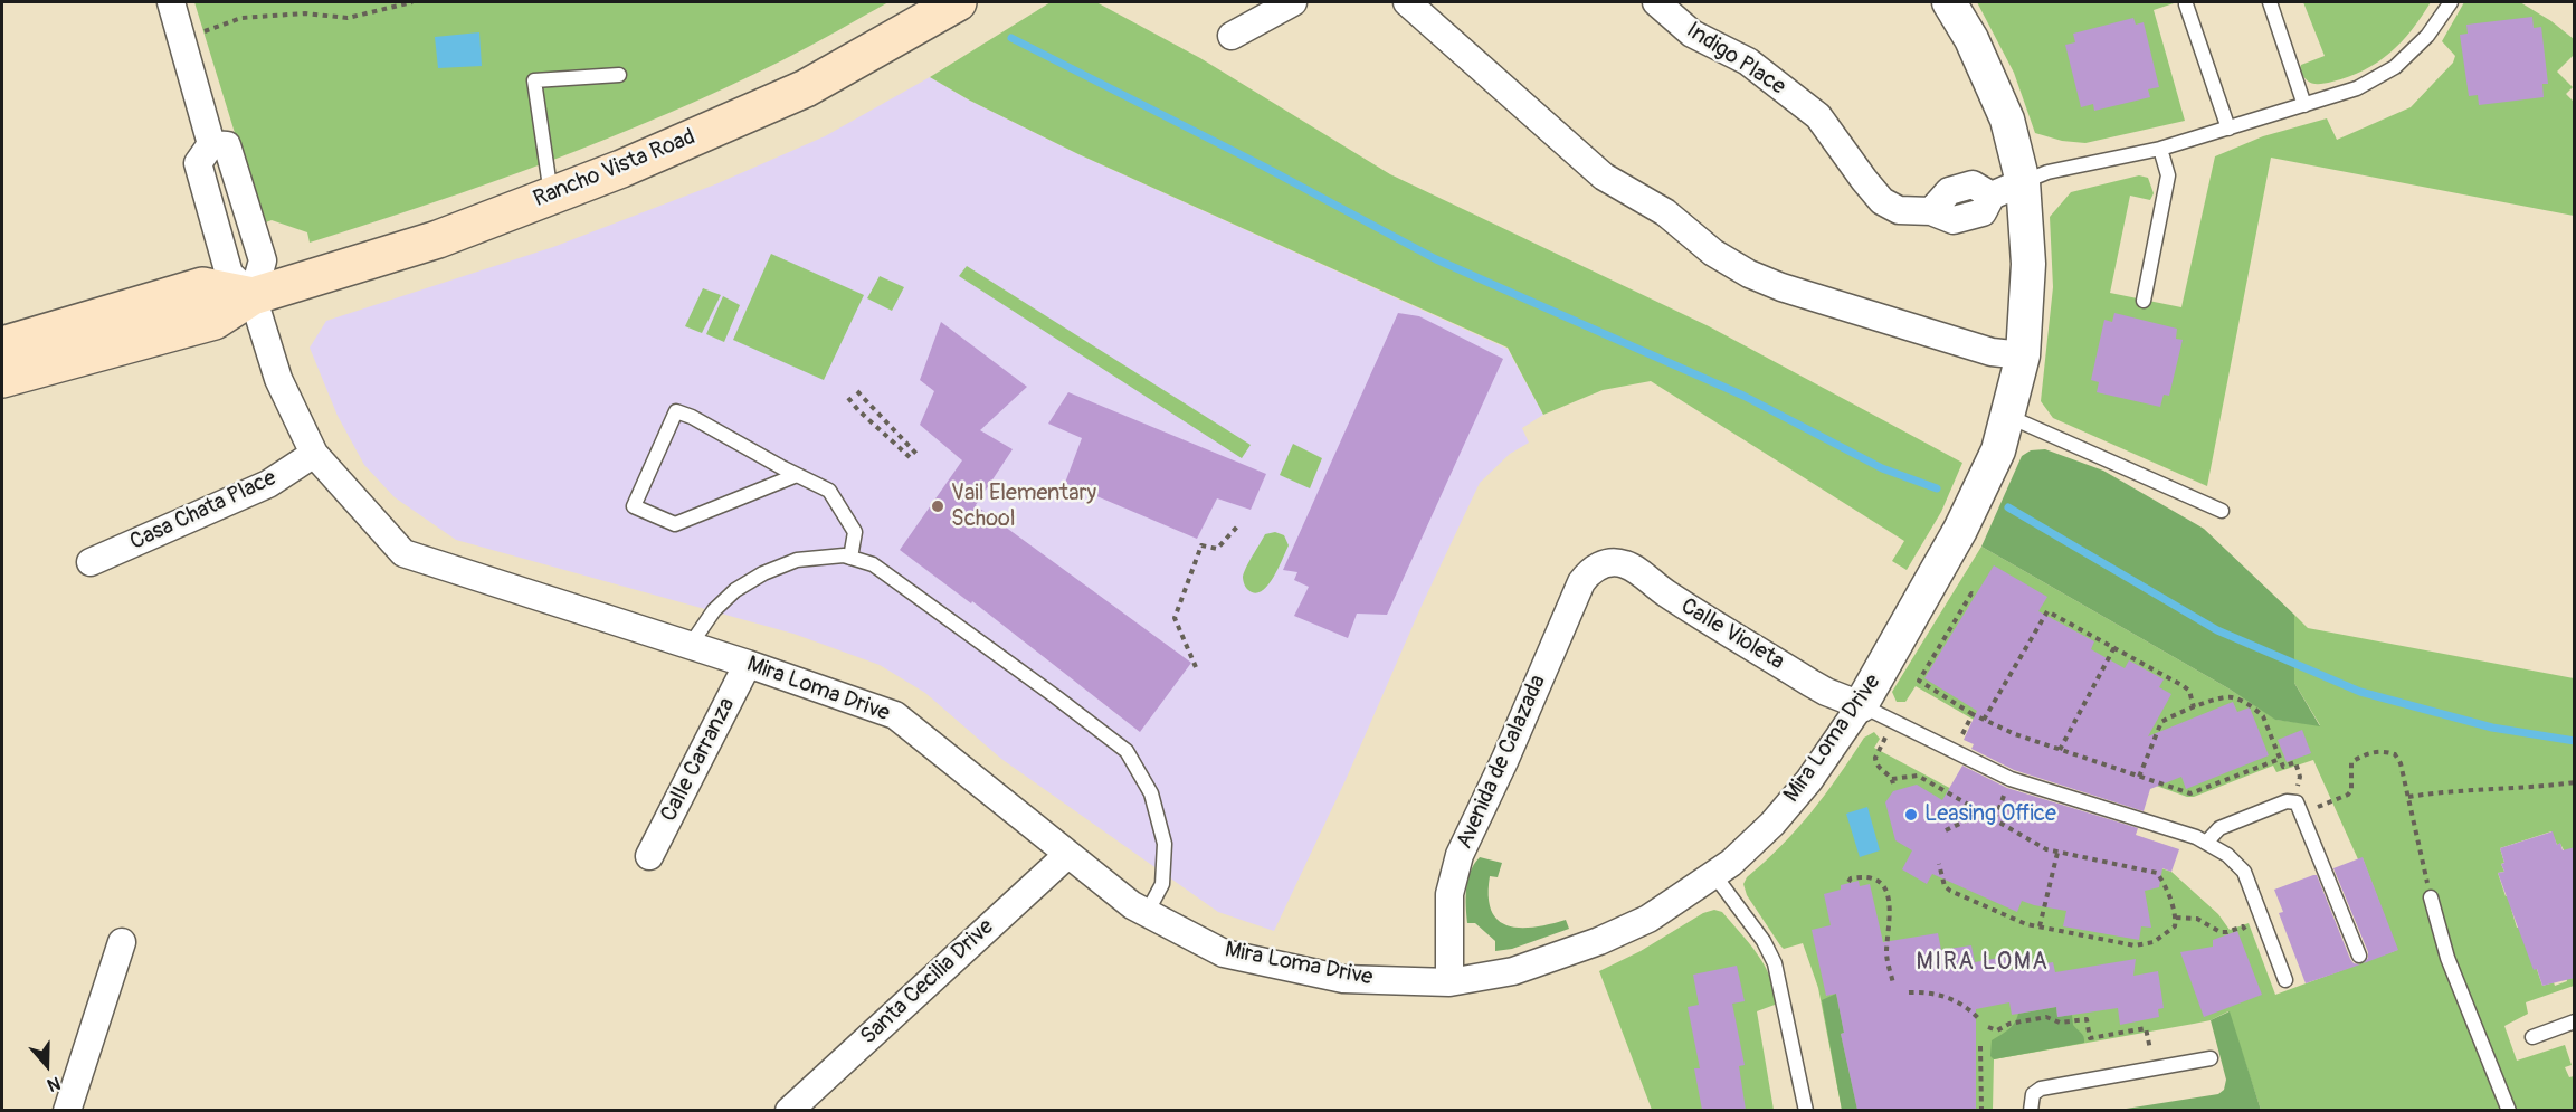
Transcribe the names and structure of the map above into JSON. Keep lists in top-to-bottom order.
{
  "streets": {
    "main road": ["Rancho Vista Road"],
    "street": [
      "Indigo Place",
      "Casa Chata Place",
      "Calle Violeta",
      "Mira Loma Drive",
      "Calle Carranza",
      "Avenida de Calazada",
      "Santa Cecilia Drive"
    ]
  },
  "crossings": [
    ["Indigo Place", "Mira Loma Drive"],
    ["Rancho Vista Road", "Mira Loma Drive"],
    ["Casa Chata Place", "Mira Loma Drive"],
    ["Calle Violeta", "Mira Loma Drive"],
    ["Calle Violeta", "Avenida de Calazada"],
    ["Mira Loma Drive", "Calle Carranza"],
    ["Mira Loma Drive", "Avenida de Calazada"],
    ["Mira Loma Drive", "Santa Cecilia Drive"]
  ],
  "districts": ["MIRA LOMA"],
  "places": ["Vail Elementary School", "Leasing Office"],
  "north": "bottom"
}
